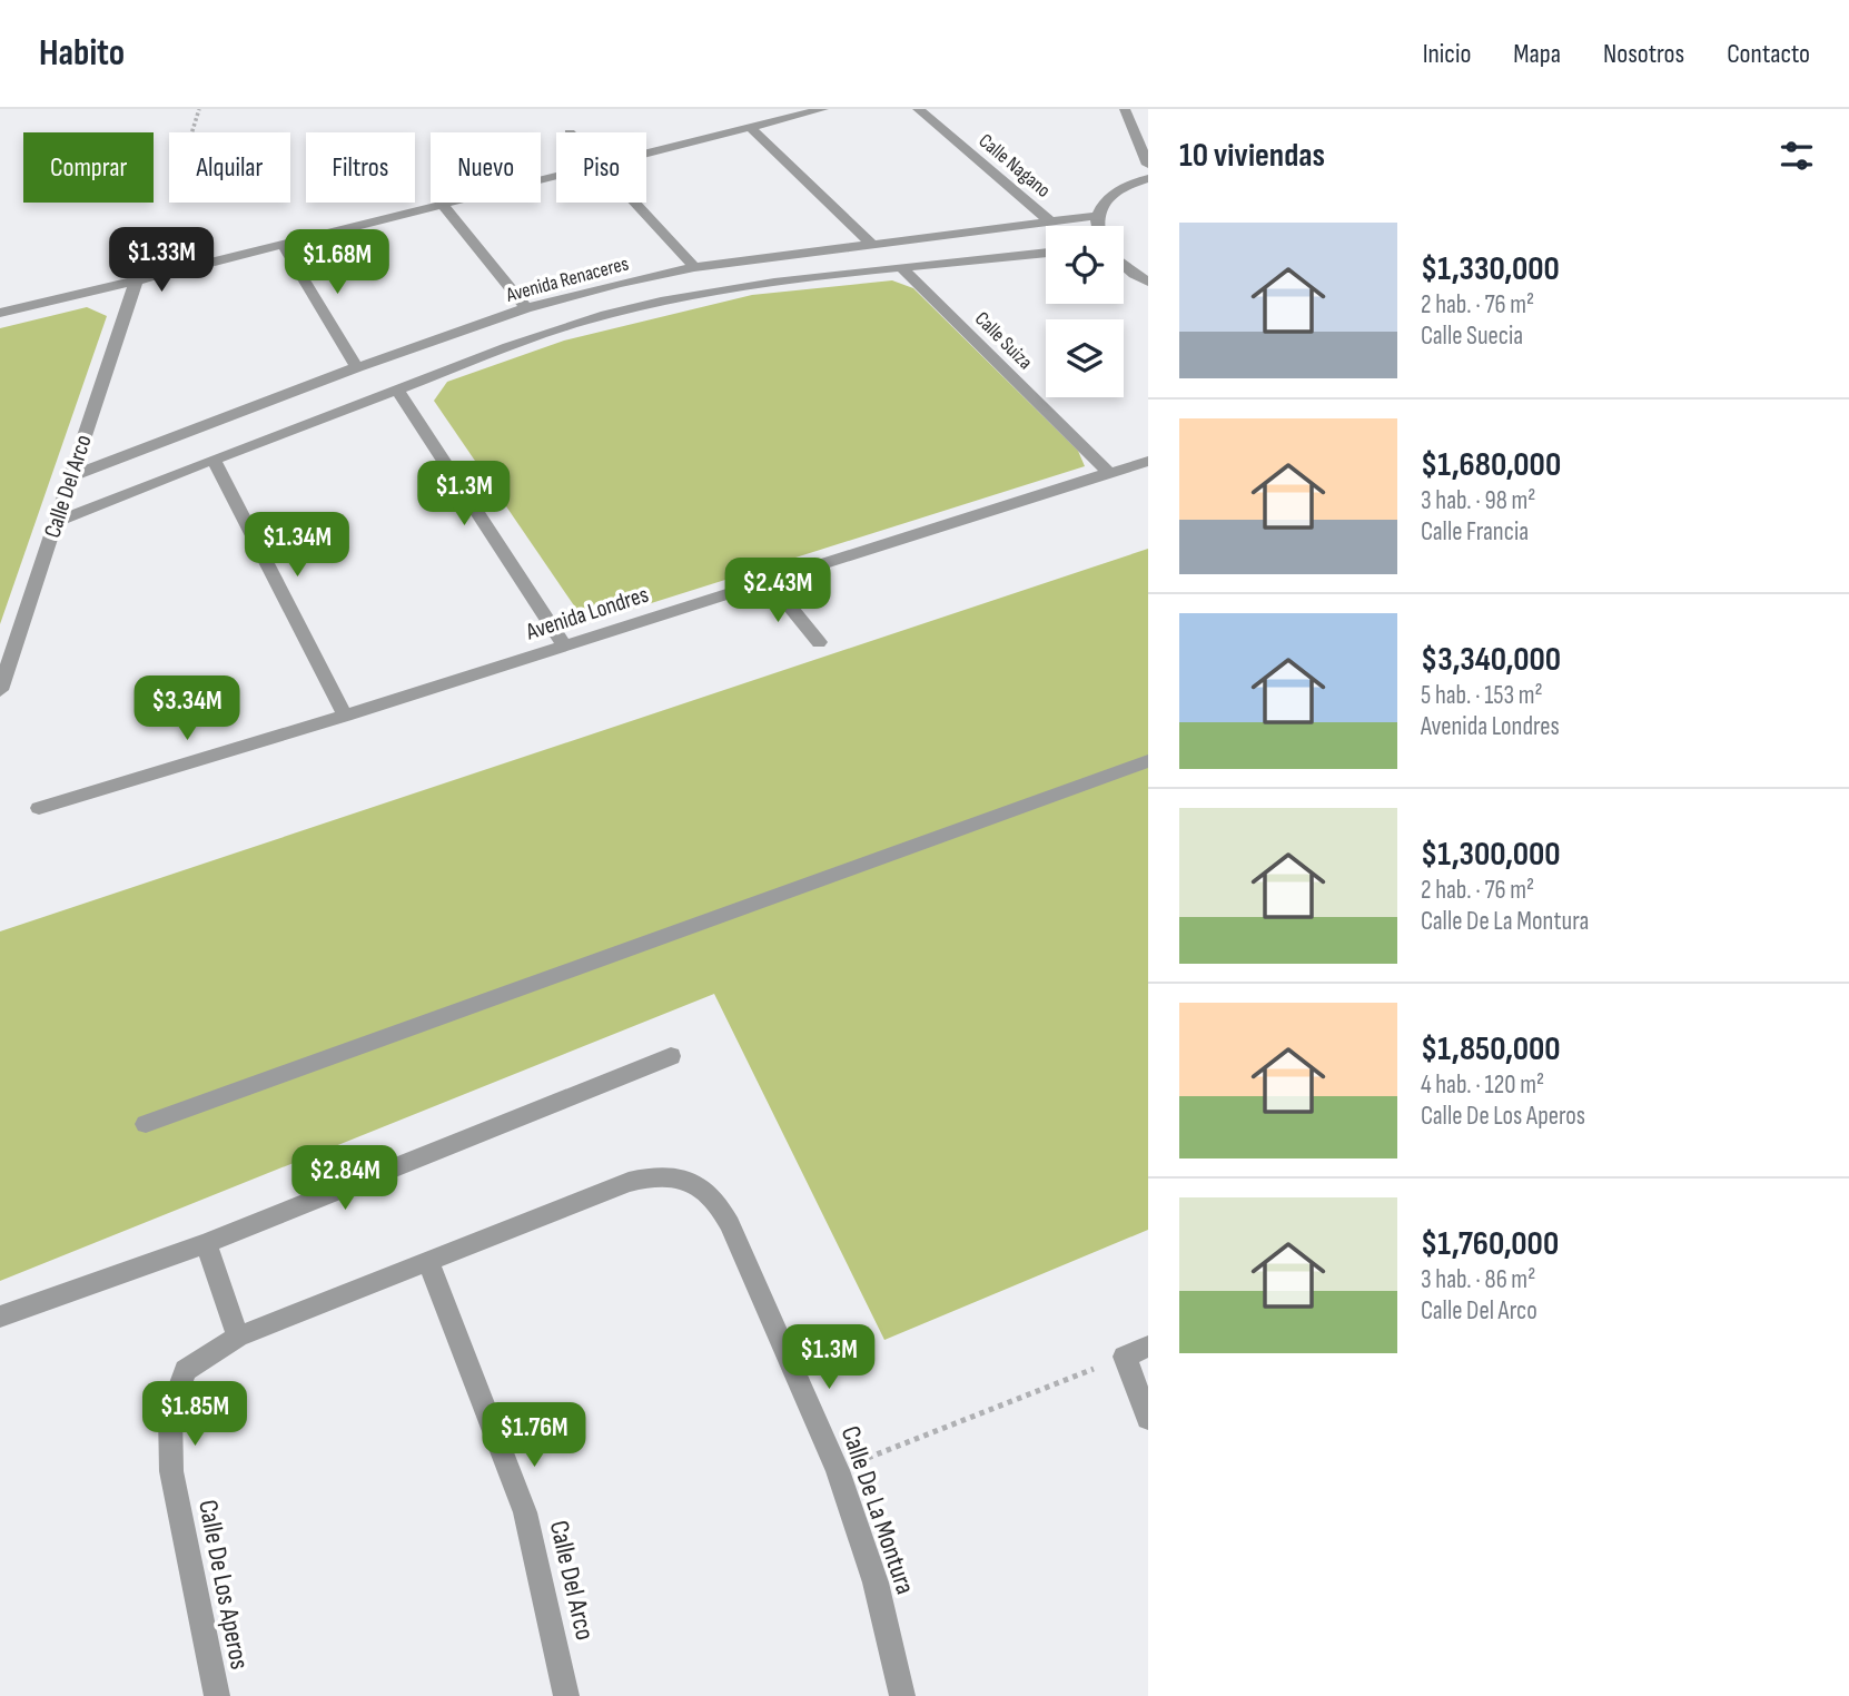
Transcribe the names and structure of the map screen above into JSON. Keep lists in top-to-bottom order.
{
  "streets": {
    "street": [
      "Calle Nagano",
      "Avenida Renaceres",
      "Calle Suiza",
      "Calle Del Arco",
      "Avenida Londres",
      "Calle De La Montura",
      "Calle De Los Aperos"
    ]
  },
  "crossings": [
    ["Calle Nagano", "Avenida Renaceres"],
    ["Avenida Renaceres", "Calle Suiza"],
    ["Avenida Renaceres", "Calle Del Arco"],
    ["Calle Suiza", "Avenida Londres"],
    ["Calle Del Arco", "Calle De Los Aperos"],
    ["Calle De La Montura", "Calle De Los Aperos"]
  ],
  "page": {
    "header": "Habito",
    "nav": [
      "Inicio",
      "Mapa",
      "Nosotros",
      "Contacto"
    ],
    "heading": "10 viviendas",
    "chip": [
      "Comprar",
      "Alquilar",
      "Filtros",
      "Nuevo",
      "Piso"
    ],
    "list": [
      {
        "name": "$1,330,000",
        "note": "2 hab. · 76 m² · Calle Suecia"
      },
      {
        "name": "$1,680,000",
        "note": "3 hab. · 98 m² · Calle Francia"
      },
      {
        "name": "$3,340,000",
        "note": "5 hab. · 153 m² · Avenida Londres"
      },
      {
        "name": "$1,300,000",
        "note": "2 hab. · 76 m² · Calle De La Montura"
      },
      {
        "name": "$1,850,000",
        "note": "4 hab. · 120 m² · Calle De Los Aperos"
      },
      {
        "name": "$1,760,000",
        "note": "3 hab. · 86 m² · Calle Del Arco"
      }
    ],
    "price": [
      "$1.33M",
      "$1.68M",
      "$1.3M",
      "$1.34M",
      "$2.43M",
      "$3.34M",
      "$2.84M",
      "$1.3M",
      "$1.85M",
      "$1.76M"
    ]
  }
}
